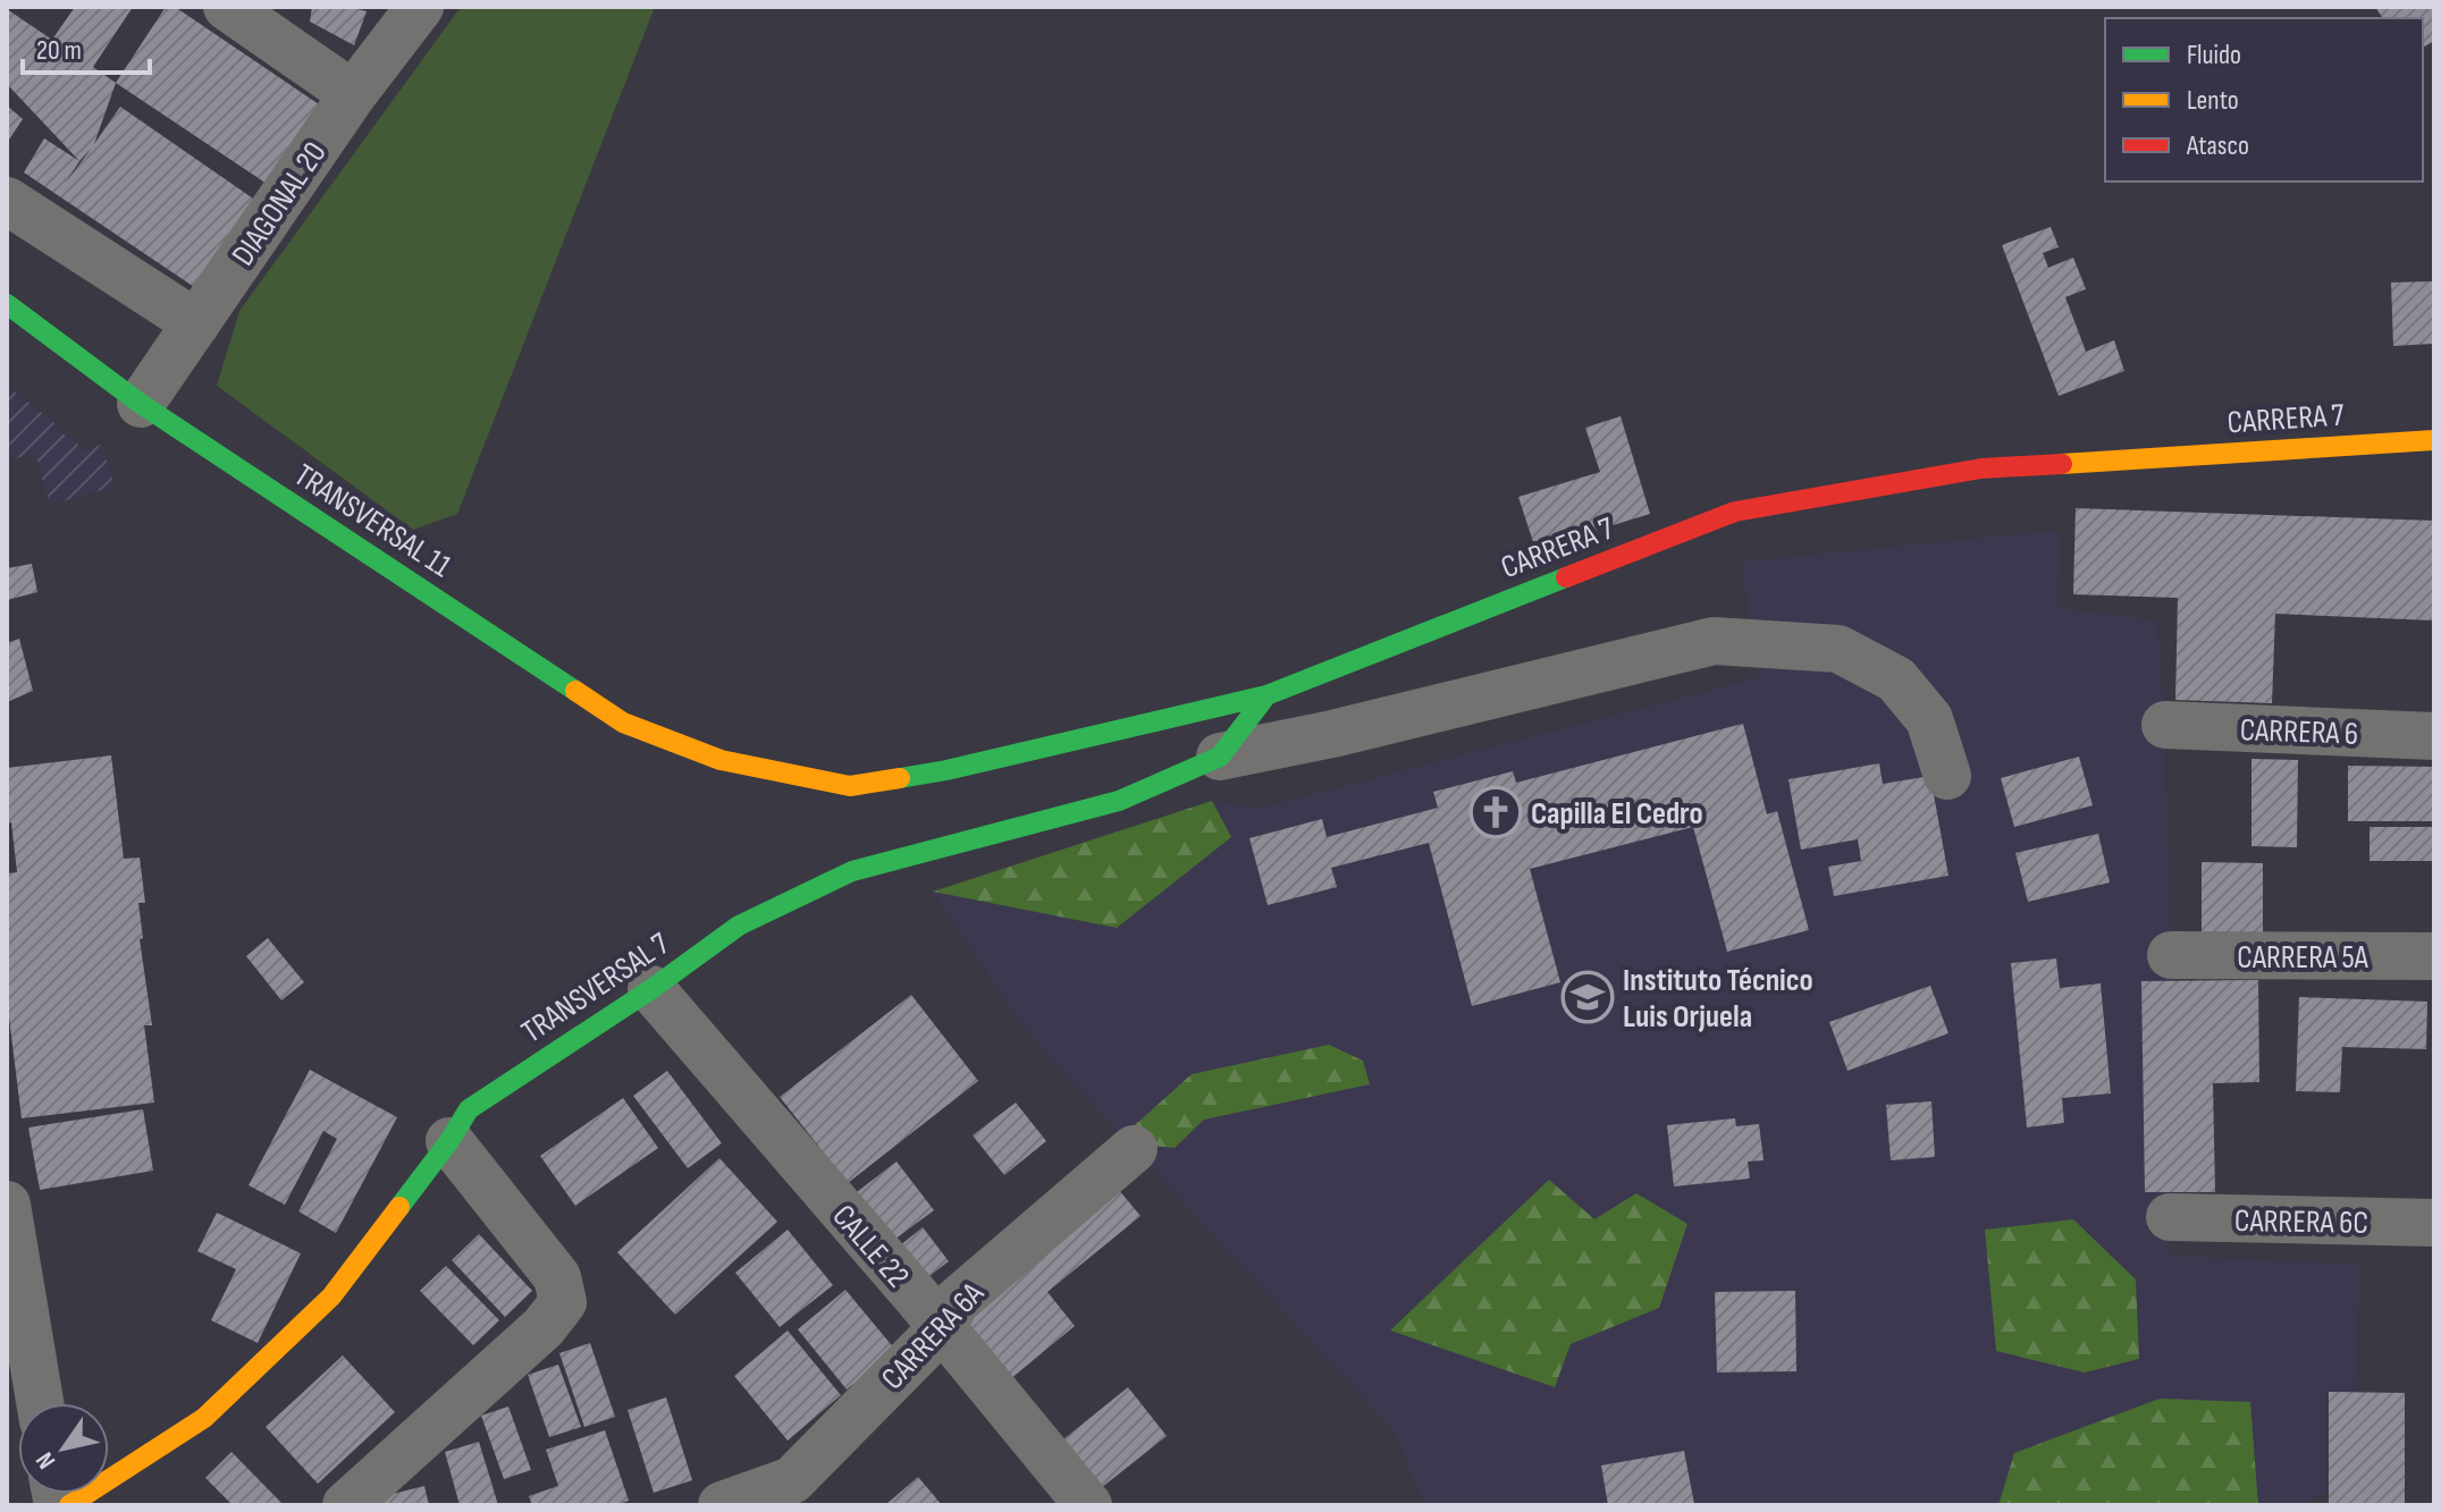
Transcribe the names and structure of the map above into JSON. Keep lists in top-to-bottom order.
{
  "streets": {
    "street": [
      "DIAGONAL 20",
      "CARRERA 7",
      "TRANSVERSAL 11",
      "CARRERA 6",
      "CARRERA 5A",
      "TRANSVERSAL 7",
      "CARRERA 6C",
      "CALLE 22",
      "CARRERA 6A"
    ]
  },
  "crossings": [
    ["DIAGONAL 20", "TRANSVERSAL 11"],
    ["CARRERA 7", "TRANSVERSAL 11"],
    ["CARRERA 7", "TRANSVERSAL 7"],
    ["TRANSVERSAL 7", "CALLE 22"],
    ["CALLE 22", "CARRERA 6A"]
  ],
  "places": {
    "church": ["Capilla El Cedro"],
    "school or university": ["Instituto Técnico Luis Orjuela"]
  },
  "legend": ["Fluido", "Lento", "Atasco"],
  "scale_bar": "20 m",
  "north": "bottom left"
}
